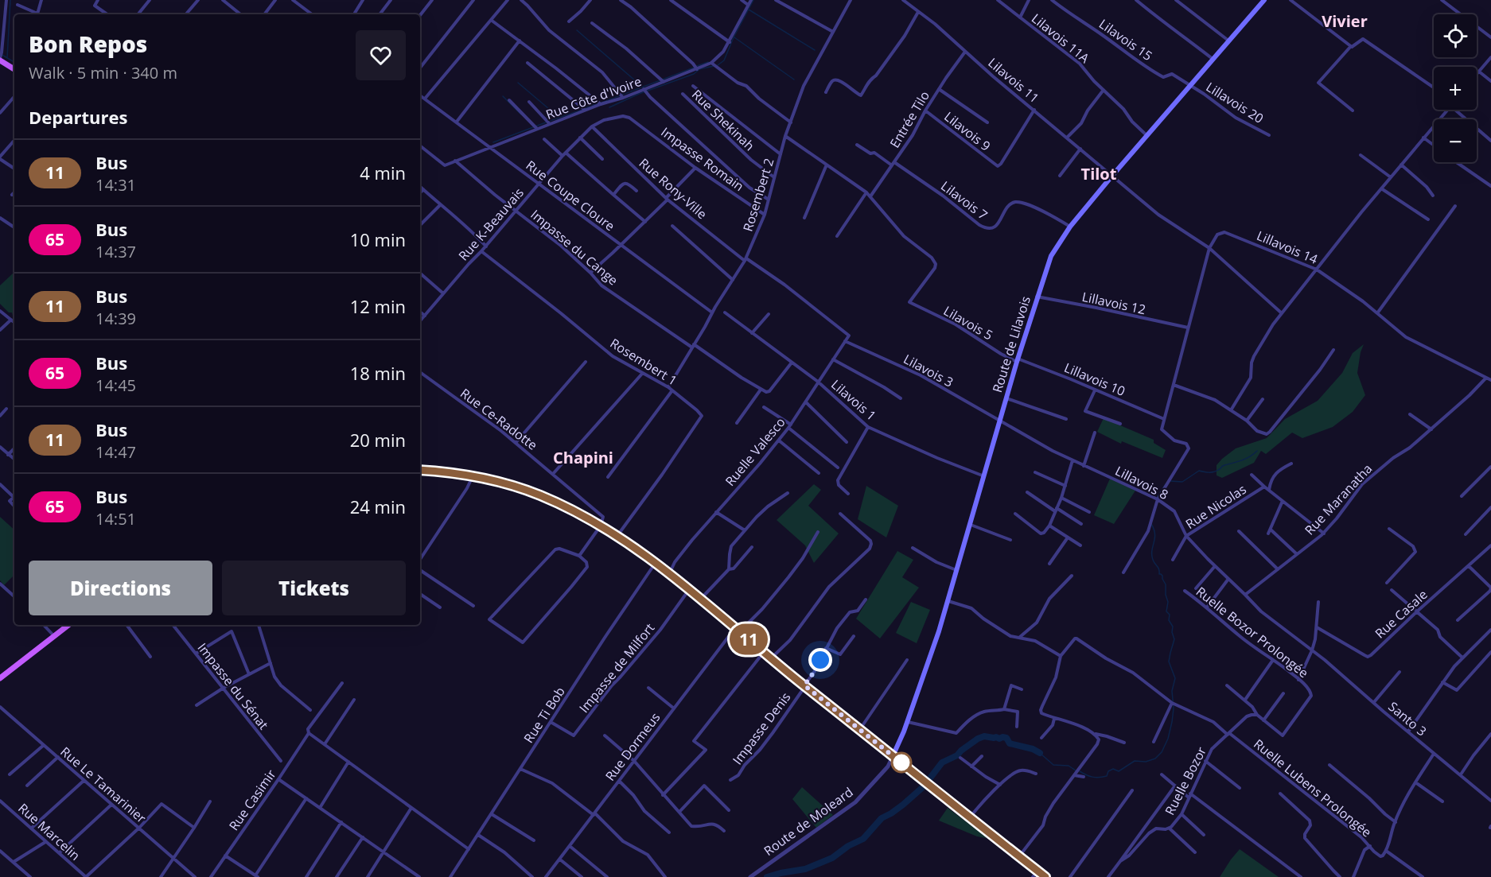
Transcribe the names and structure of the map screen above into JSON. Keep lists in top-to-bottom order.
{
  "streets": {
    "main road": ["Route de Lilavois"],
    "street": [
      "Lilavois 11A",
      "Lilavois 15",
      "Lilavois 11",
      "Rue Côte d'Ivoire",
      "Lillavois 20",
      "Entrée Tilo",
      "Rue Shekinah",
      "Lilavois 9",
      "Impasse Romain",
      "Rue Rony-Ville",
      "Rosembert 2",
      "Rue Coupe Cloure",
      "Lilavois 7",
      "Rue K-Beauvais",
      "Impasse du Cange",
      "Lillavois 14",
      "Lillavois 12",
      "Lilavois 5",
      "Rosembert 1",
      "Lilavois 3",
      "Lillavois 10",
      "Lilavois 1",
      "Rue Ce-Radotte",
      "Ruelle Valesco",
      "Lillavois 8",
      "Rue Maranatha",
      "Rue Nicolas",
      "Rue Casale",
      "Ruelle Bozor Prolongée",
      "Impasse de Milfort",
      "Impasse du Sénat",
      "Rue Ti Bob",
      "Santo 3",
      "Impasse Denis",
      "Rue Dormeus",
      "Ruelle Bozor",
      "Rue Le Tamarinier",
      "Ruelle Lubens Prolongée",
      "Rue Casimir",
      "Route de Moleard",
      "Rue Marcelin"
    ]
  },
  "crossings": [
    ["Lilavois 11A", "Route de Lilavois"],
    ["Lilavois 15", "Lillavois 20"],
    ["Lilavois 15", "Route de Lilavois"],
    ["Lilavois 11", "Entrée Tilo"],
    ["Lilavois 11", "Lilavois 9"],
    ["Lilavois 11", "Route de Lilavois"],
    ["Rue Côte d'Ivoire", "Rue Coupe Cloure"],
    ["Rue Côte d'Ivoire", "Impasse du Cange"],
    ["Lillavois 20", "Route de Lilavois"],
    ["Entrée Tilo", "Lilavois 9"],
    ["Entrée Tilo", "Lilavois 7"],
    ["Entrée Tilo", "Lilavois 5"],
    ["Rue Shekinah", "Rosembert 2"],
    ["Impasse Romain", "Rosembert 2"],
    ["Impasse Romain", "Rue K-Beauvais"],
    ["Rue Rony-Ville", "Rosembert 2"],
    ["Rue Rony-Ville", "Rue K-Beauvais"],
    ["Rue Rony-Ville", "Ruelle Valesco"],
    ["Rosembert 2", "Rue Coupe Cloure"],
    ["Rosembert 2", "Impasse du Cange"],
    ["Rosembert 2", "Rosembert 1"],
    ["Rue Coupe Cloure", "Rue K-Beauvais"],
    ["Lilavois 7", "Route de Lilavois"],
    ["Rue K-Beauvais", "Impasse du Cange"],
    ["Rue K-Beauvais", "Rosembert 1"],
    ["Lillavois 14", "Rue Maranatha"],
    ["Lillavois 12", "Route de Lilavois"],
    ["Lilavois 5", "Route de Lilavois"],
    ["Lilavois 5", "Lillavois 10"],
    ["Route de Lilavois", "Lilavois 3"],
    ["Route de Lilavois", "Lillavois 10"],
    ["Route de Lilavois", "Lilavois 1"],
    ["Route de Lilavois", "Lillavois 8"],
    ["Route de Lilavois", "Route de Moleard"],
    ["Lilavois 3", "Ruelle Valesco"],
    ["Lilavois 3", "Lillavois 8"],
    ["Lilavois 1", "Ruelle Valesco"],
    ["Lillavois 8", "Rue Maranatha"],
    ["Lillavois 8", "Rue Nicolas"],
    ["Lillavois 8", "Santo 3"],
    ["Rue Maranatha", "Rue Nicolas"],
    ["Impasse de Milfort", "Rue Ti Bob"],
    ["Santo 3", "Ruelle Lubens Prolongée"],
    ["Ruelle Bozor", "Ruelle Lubens Prolongée"]
  ],
  "districts": ["Vivier", "Tilot", "Chapini"],
  "lines": ["bus line 11"],
  "page": {
    "on_map": "11",
    "map_buttons": ["+", "−"],
    "heading": [
      ["Bon Repos", "Walk · 5 min · 340 m"],
      "Departures"
    ],
    "list": [
      {
        "mark": "11",
        "name": "Bus",
        "note": "14:31",
        "value": "4 min"
      },
      {
        "mark": "65",
        "name": "Bus",
        "note": "14:37",
        "value": "10 min"
      },
      {
        "mark": "11",
        "name": "Bus",
        "note": "14:39",
        "value": "12 min"
      },
      {
        "mark": "65",
        "name": "Bus",
        "note": "14:45",
        "value": "18 min"
      },
      {
        "mark": "11",
        "name": "Bus",
        "note": "14:47",
        "value": "20 min"
      },
      {
        "mark": "65",
        "name": "Bus",
        "note": "14:51",
        "value": "24 min"
      }
    ],
    "buttons": ["Directions", "Tickets"]
  }
}
